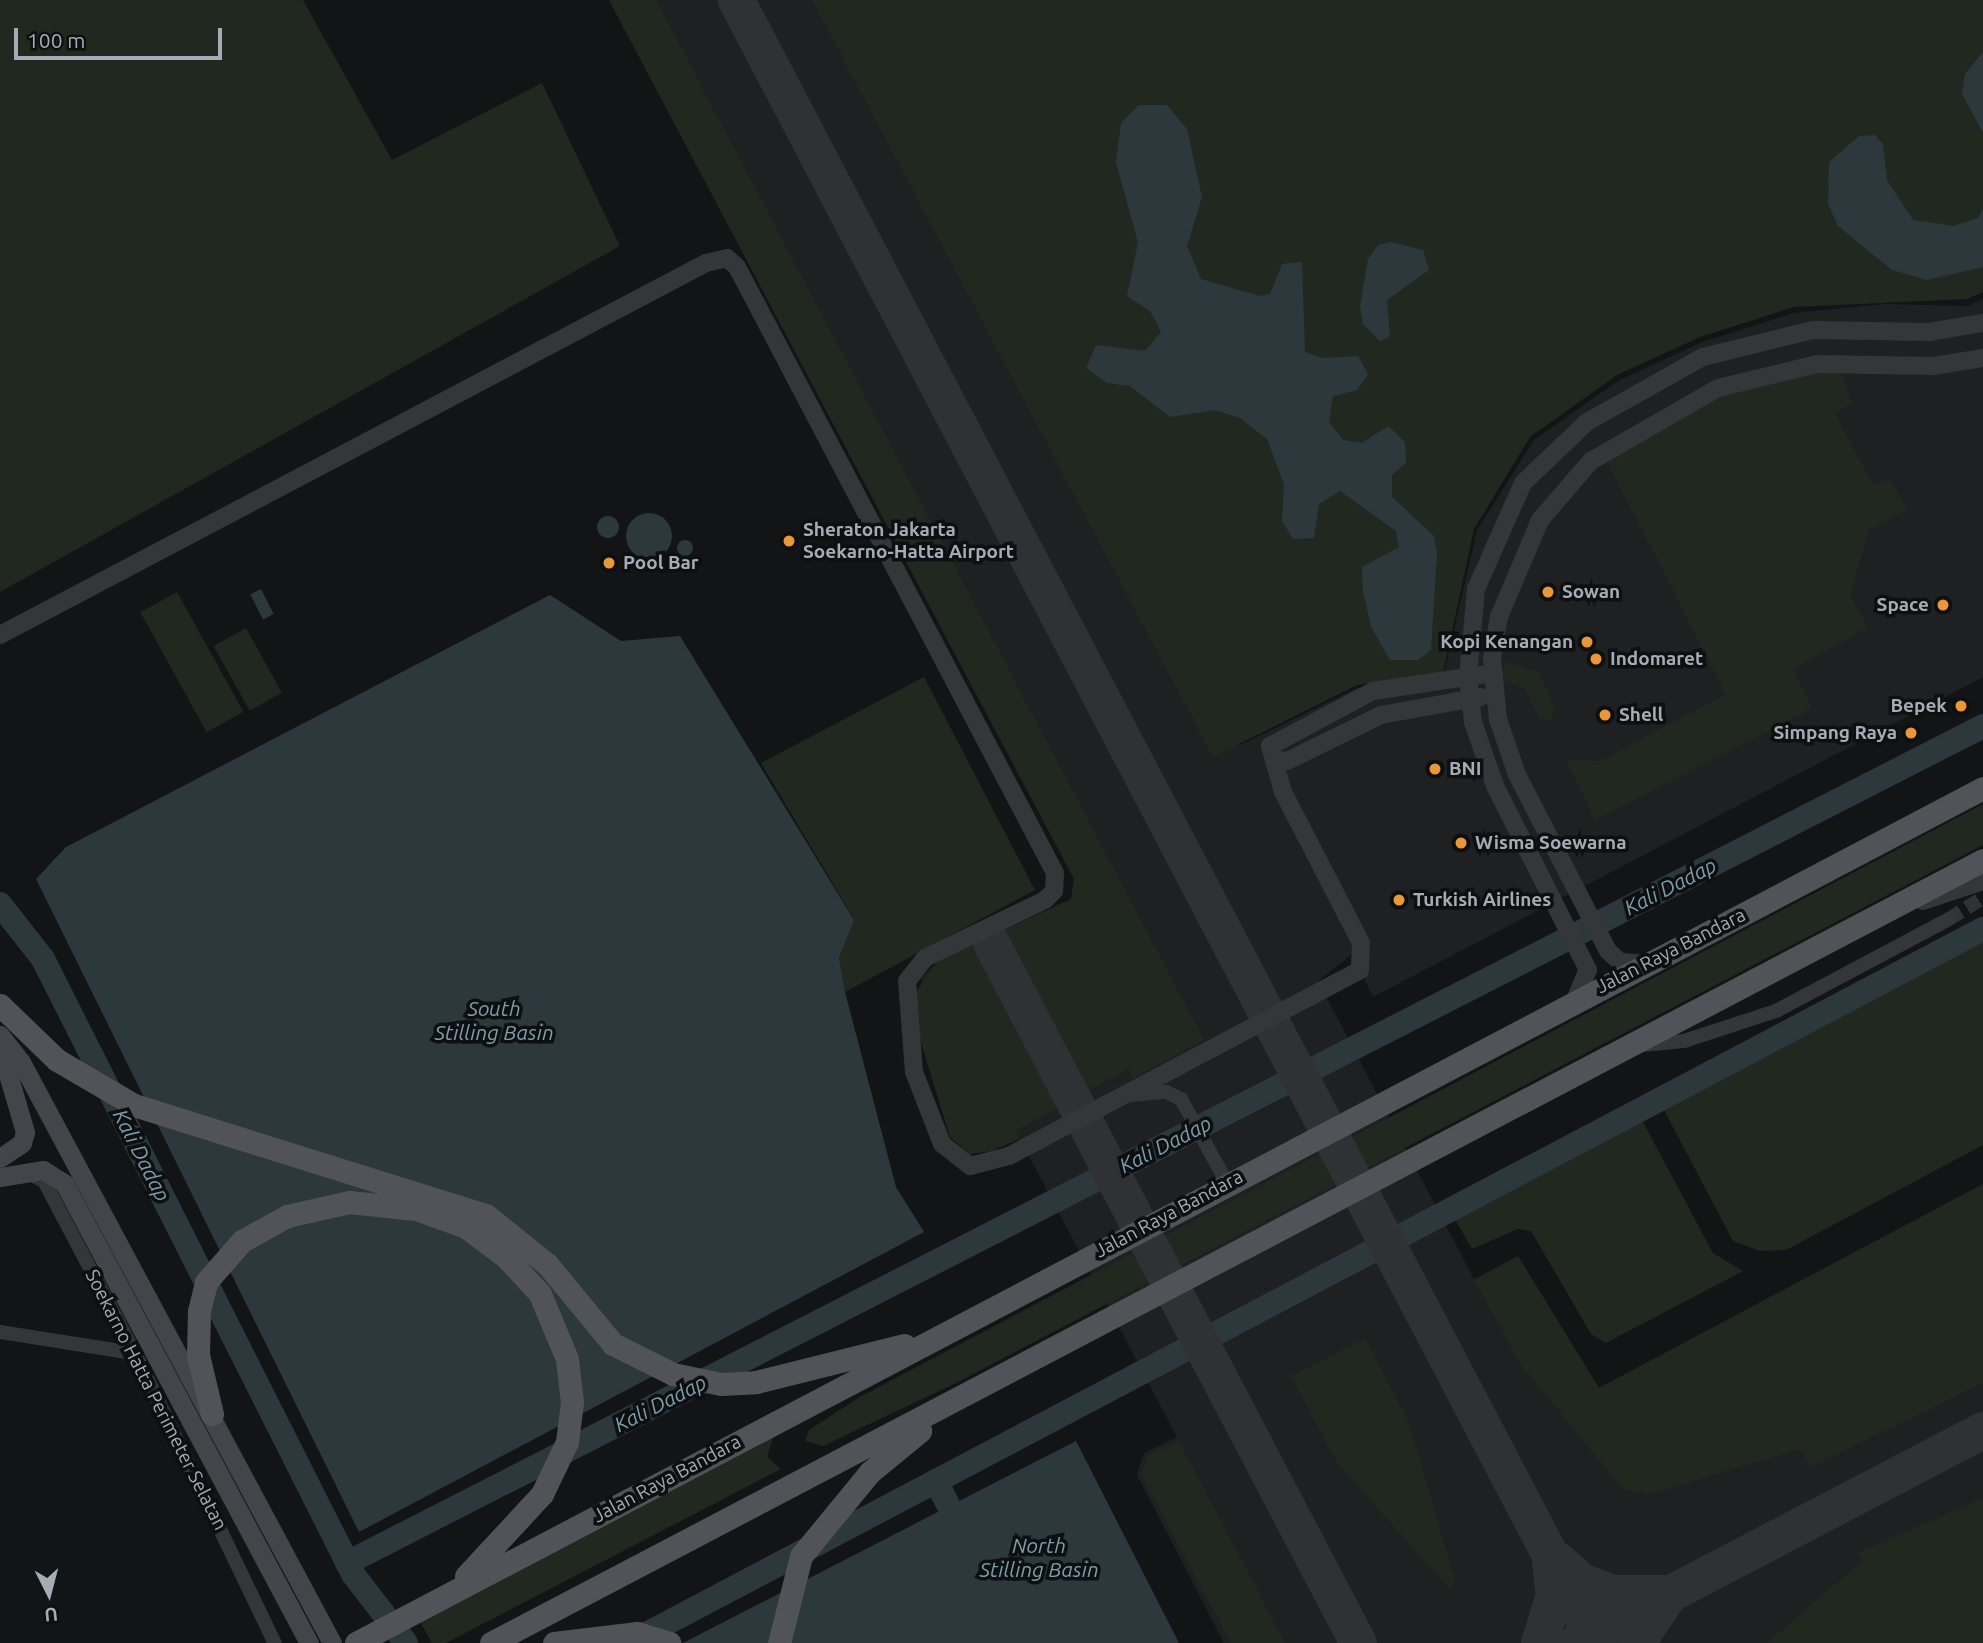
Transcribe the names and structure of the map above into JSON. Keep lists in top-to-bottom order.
{
  "streets": {
    "main road": ["Jalan Raya Bandara", "Soekarno Hatta Perimeter Selatan"]
  },
  "water": ["Kali Dadap", "South Stilling Basin", "North Stilling Basin"],
  "places": [
    "Sheraton Jakarta Soekarno-Hatta Airport",
    "Pool Bar",
    "Sowan",
    "Space",
    "Kopi Kenangan",
    "Indomaret",
    "Bepek",
    "Shell",
    "Simpang Raya",
    "BNI",
    "Wisma Soewarna",
    "Turkish Airlines"
  ],
  "scale_bar": "100 m",
  "north": "bottom"
}
